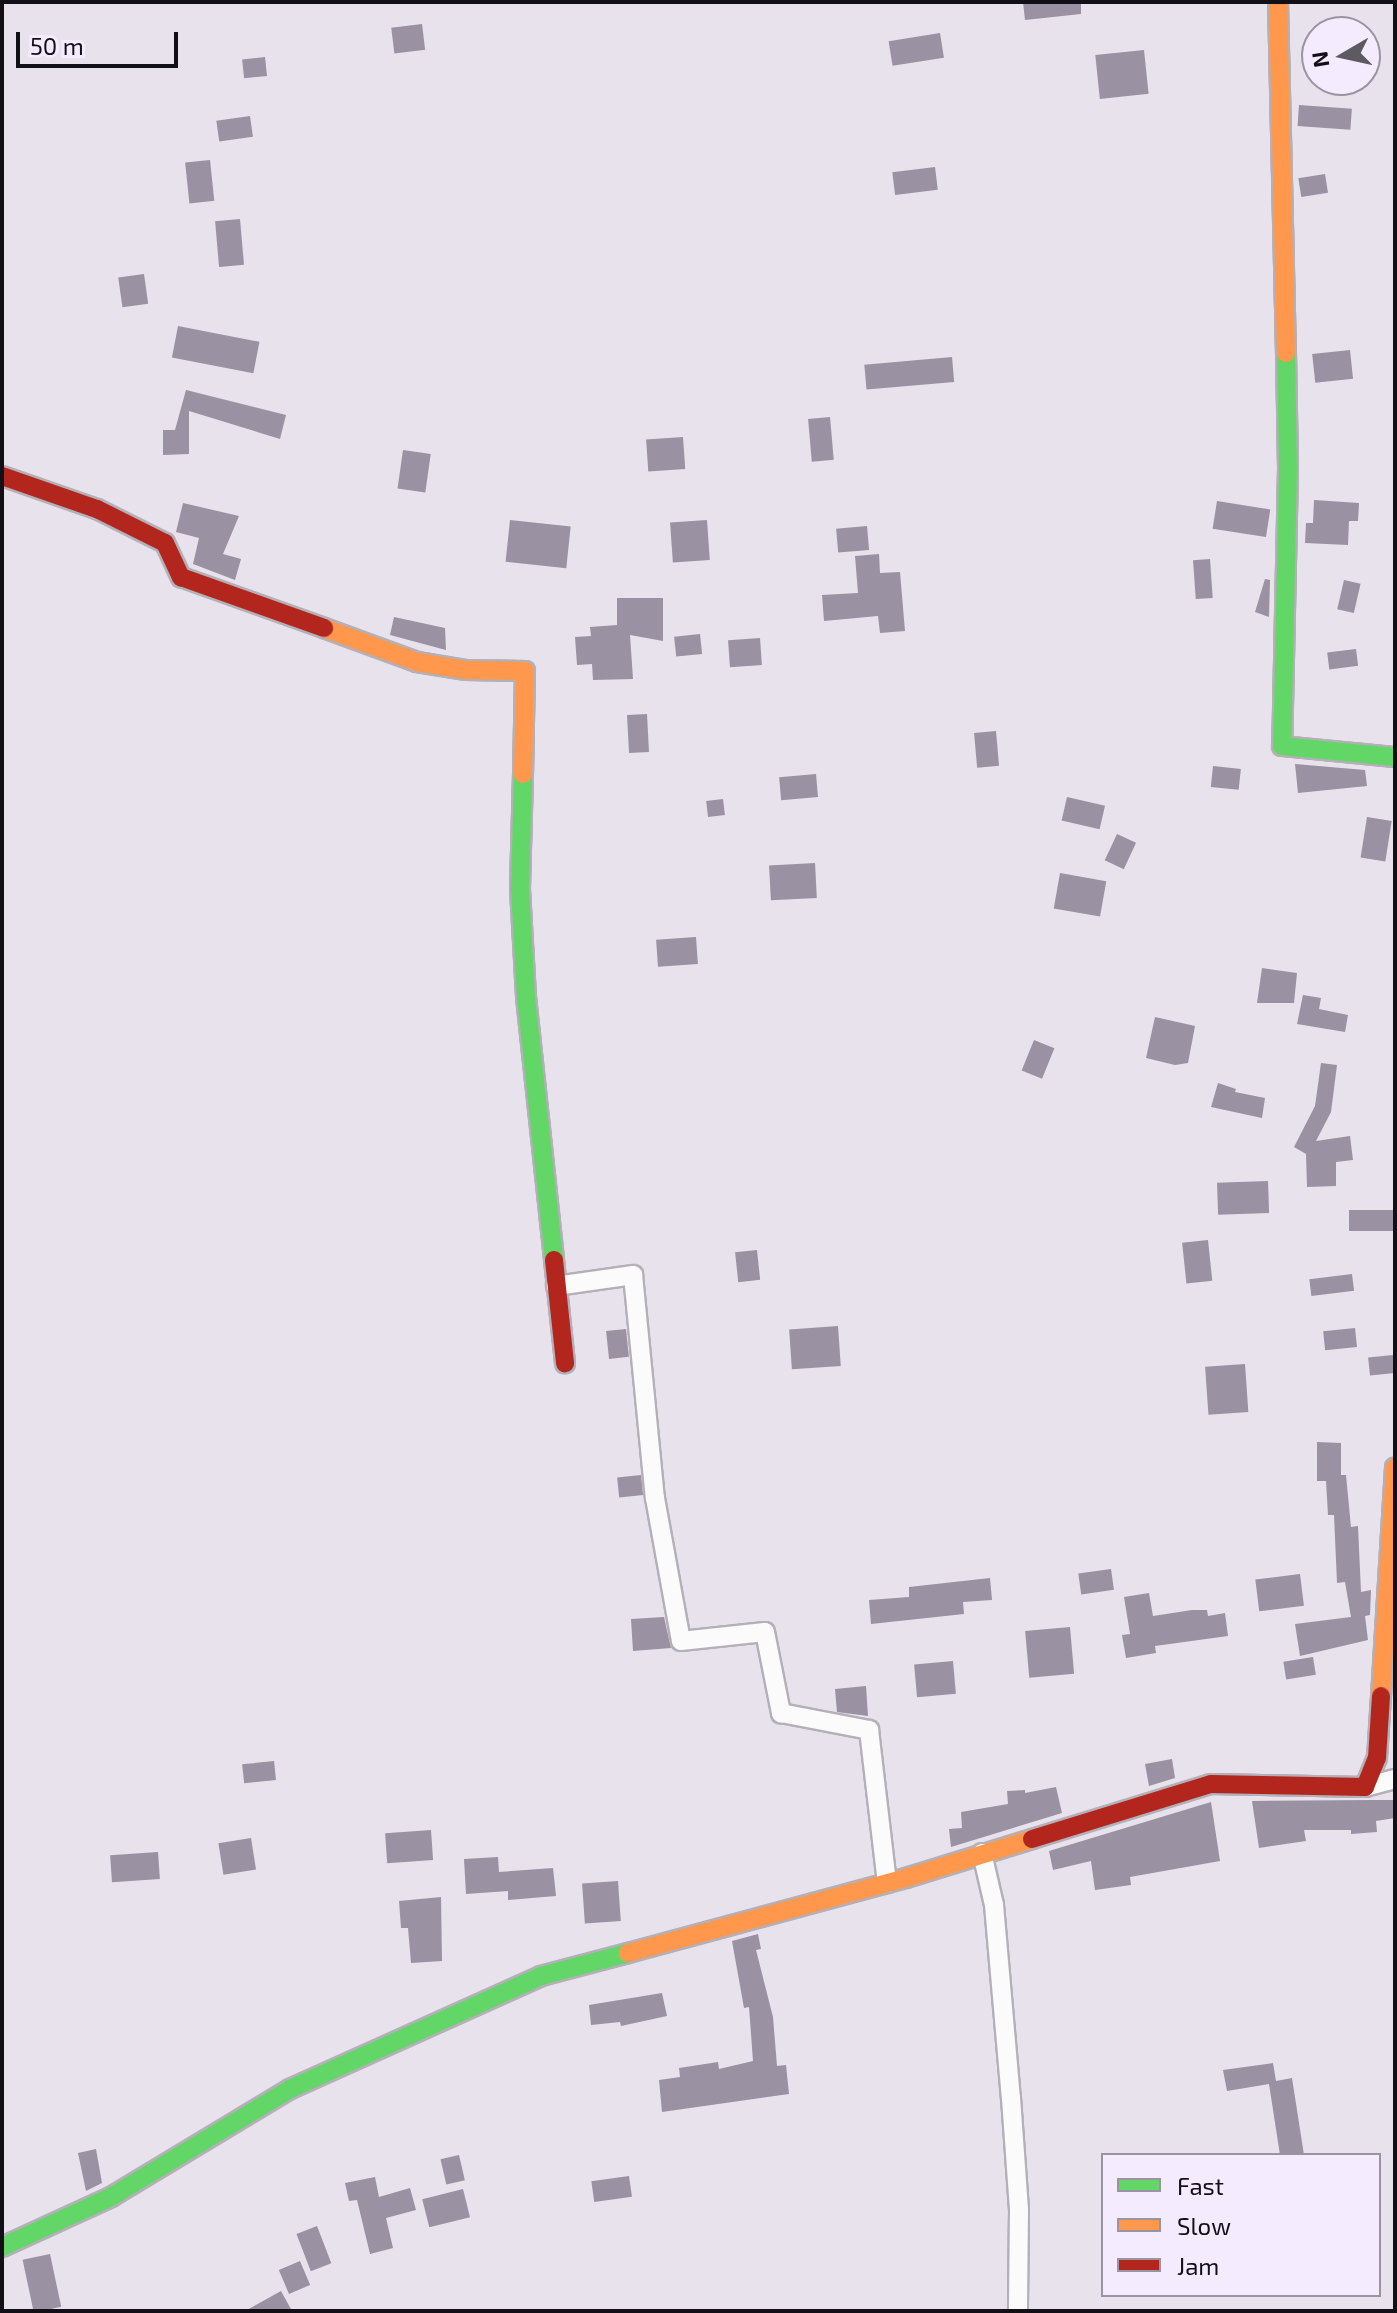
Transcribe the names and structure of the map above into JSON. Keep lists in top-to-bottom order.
{
  "legend": ["Fast", "Slow", "Jam"],
  "scale_bar": "50 m",
  "north": "left"
}
